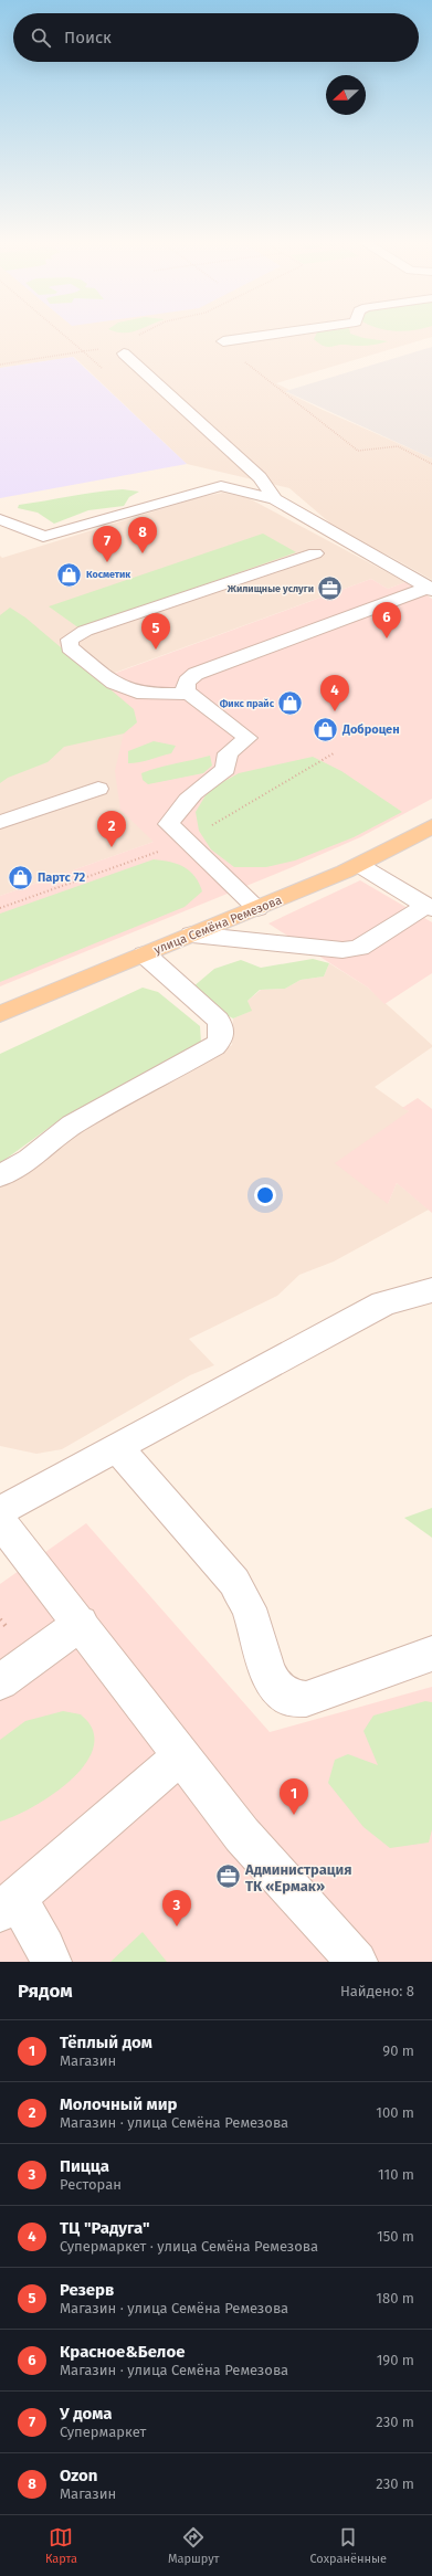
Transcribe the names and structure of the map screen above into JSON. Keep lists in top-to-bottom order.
{
  "streets": {
    "main road": ["улица Семёна Ремезова"]
  },
  "places": {
    "shop": [
      "Косметик",
      "Фикс прайс",
      "Доброцен",
      "Партс 72"
    ],
    "office": ["Жилищные услуги", "Администрация ТК «Ермак»"]
  },
  "north": "left",
  "page": {
    "search": "Поиск",
    "pins": [
      "8",
      "7",
      "6",
      "5",
      "4",
      "2",
      "1",
      "3"
    ],
    "heading": ["Рядом", "Найдено: 8"],
    "list": [
      {
        "mark": "1",
        "name": "Тёплый дом",
        "note": "Магазин",
        "value": "90 m"
      },
      {
        "mark": "2",
        "name": "Молочный мир",
        "note": "Магазин · улица Семёна Ремезова",
        "value": "100 m"
      },
      {
        "mark": "3",
        "name": "Пицца",
        "note": "Ресторан",
        "value": "110 m"
      },
      {
        "mark": "4",
        "name": "ТЦ \"Радуга\"",
        "note": "Супермаркет · улица Семёна Ремезова",
        "value": "150 m"
      },
      {
        "mark": "5",
        "name": "Резерв",
        "note": "Магазин · улица Семёна Ремезова",
        "value": "180 m"
      },
      {
        "mark": "6",
        "name": "Красное&Белое",
        "note": "Магазин · улица Семёна Ремезова",
        "value": "190 m"
      },
      {
        "mark": "7",
        "name": "У дома",
        "note": "Супермаркет",
        "value": "230 m"
      },
      {
        "mark": "8",
        "name": "Ozon",
        "note": "Магазин",
        "value": "230 m"
      }
    ],
    "nav": ["Карта", "Маршрут", "Сохранённые"]
  }
}
